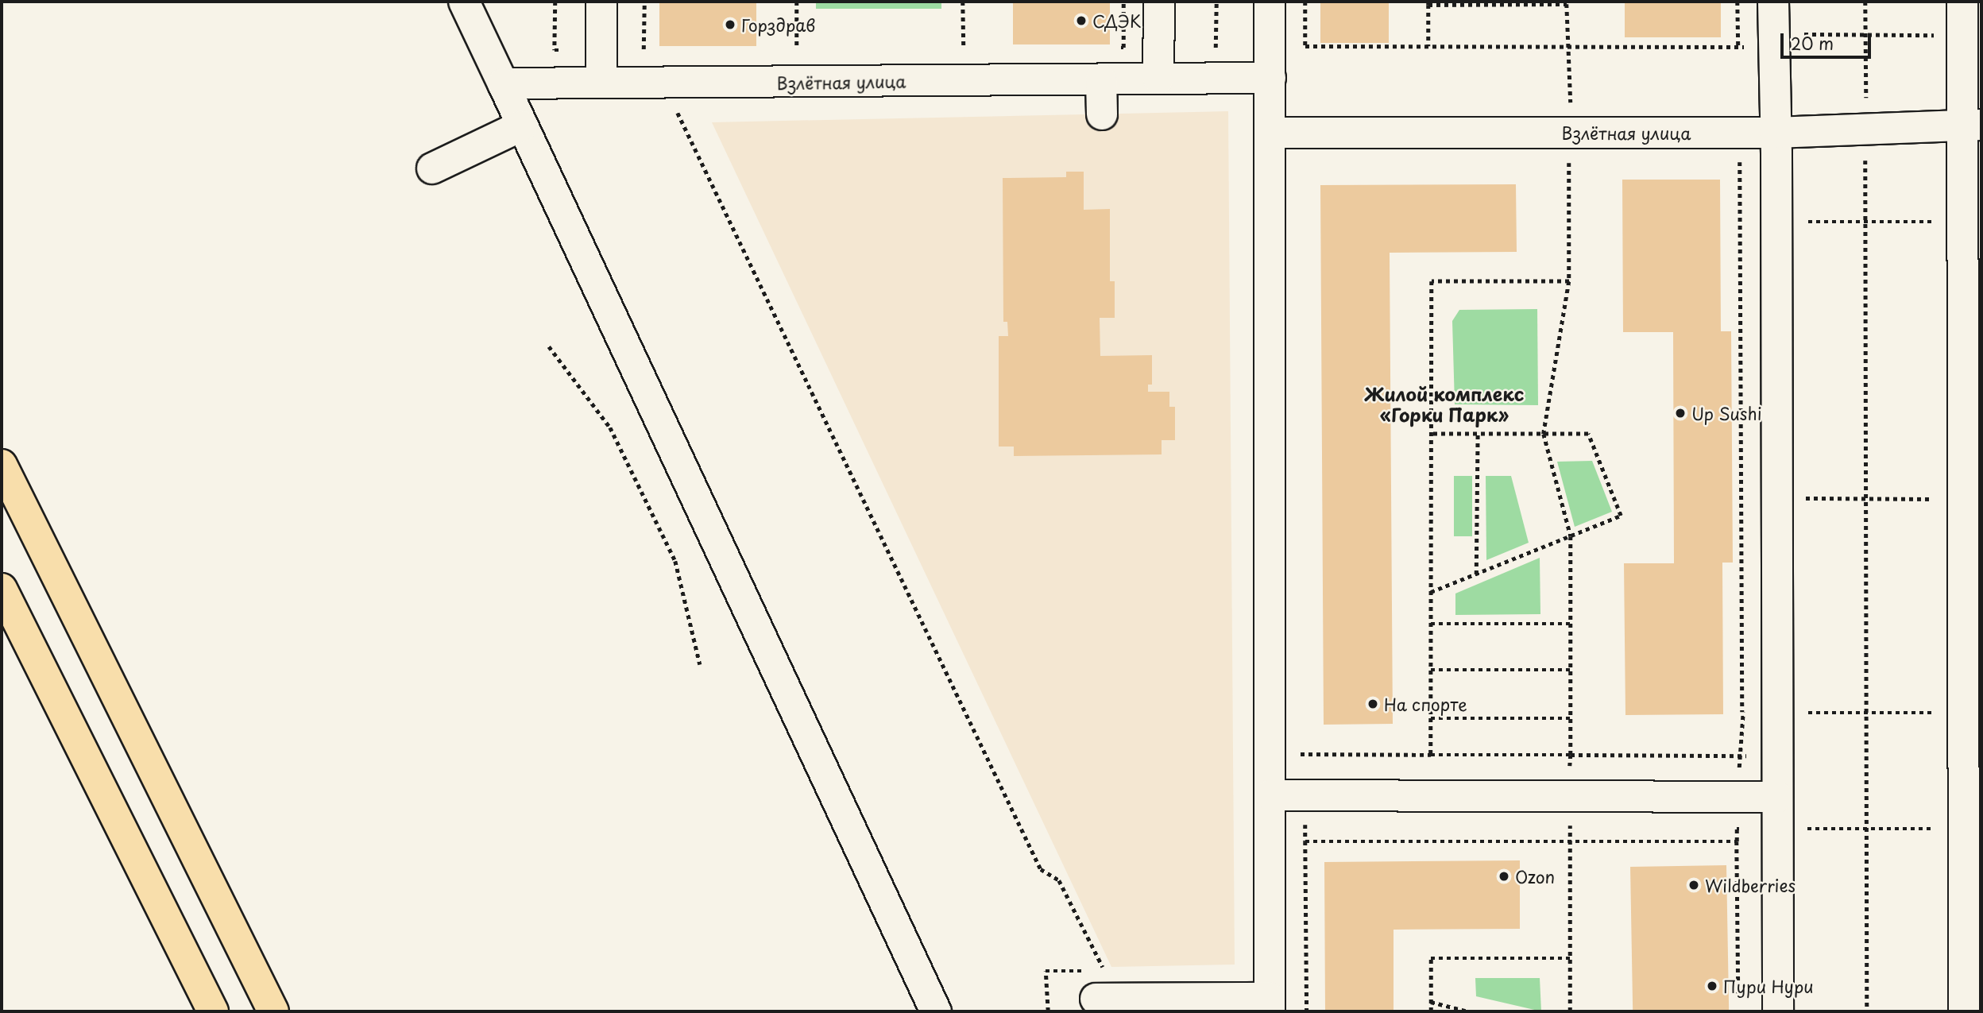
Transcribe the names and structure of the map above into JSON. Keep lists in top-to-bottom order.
{
  "streets": {
    "street": ["Взлётная улица"]
  },
  "districts": ["Жилой комплекс «Горки Парк»"],
  "places": [
    "СДЭК",
    "Горздрав",
    "Up Sushi",
    "На спорте",
    "Ozon",
    "Wildberries",
    "Пури Нури"
  ],
  "scale_bar": "20 m"
}
